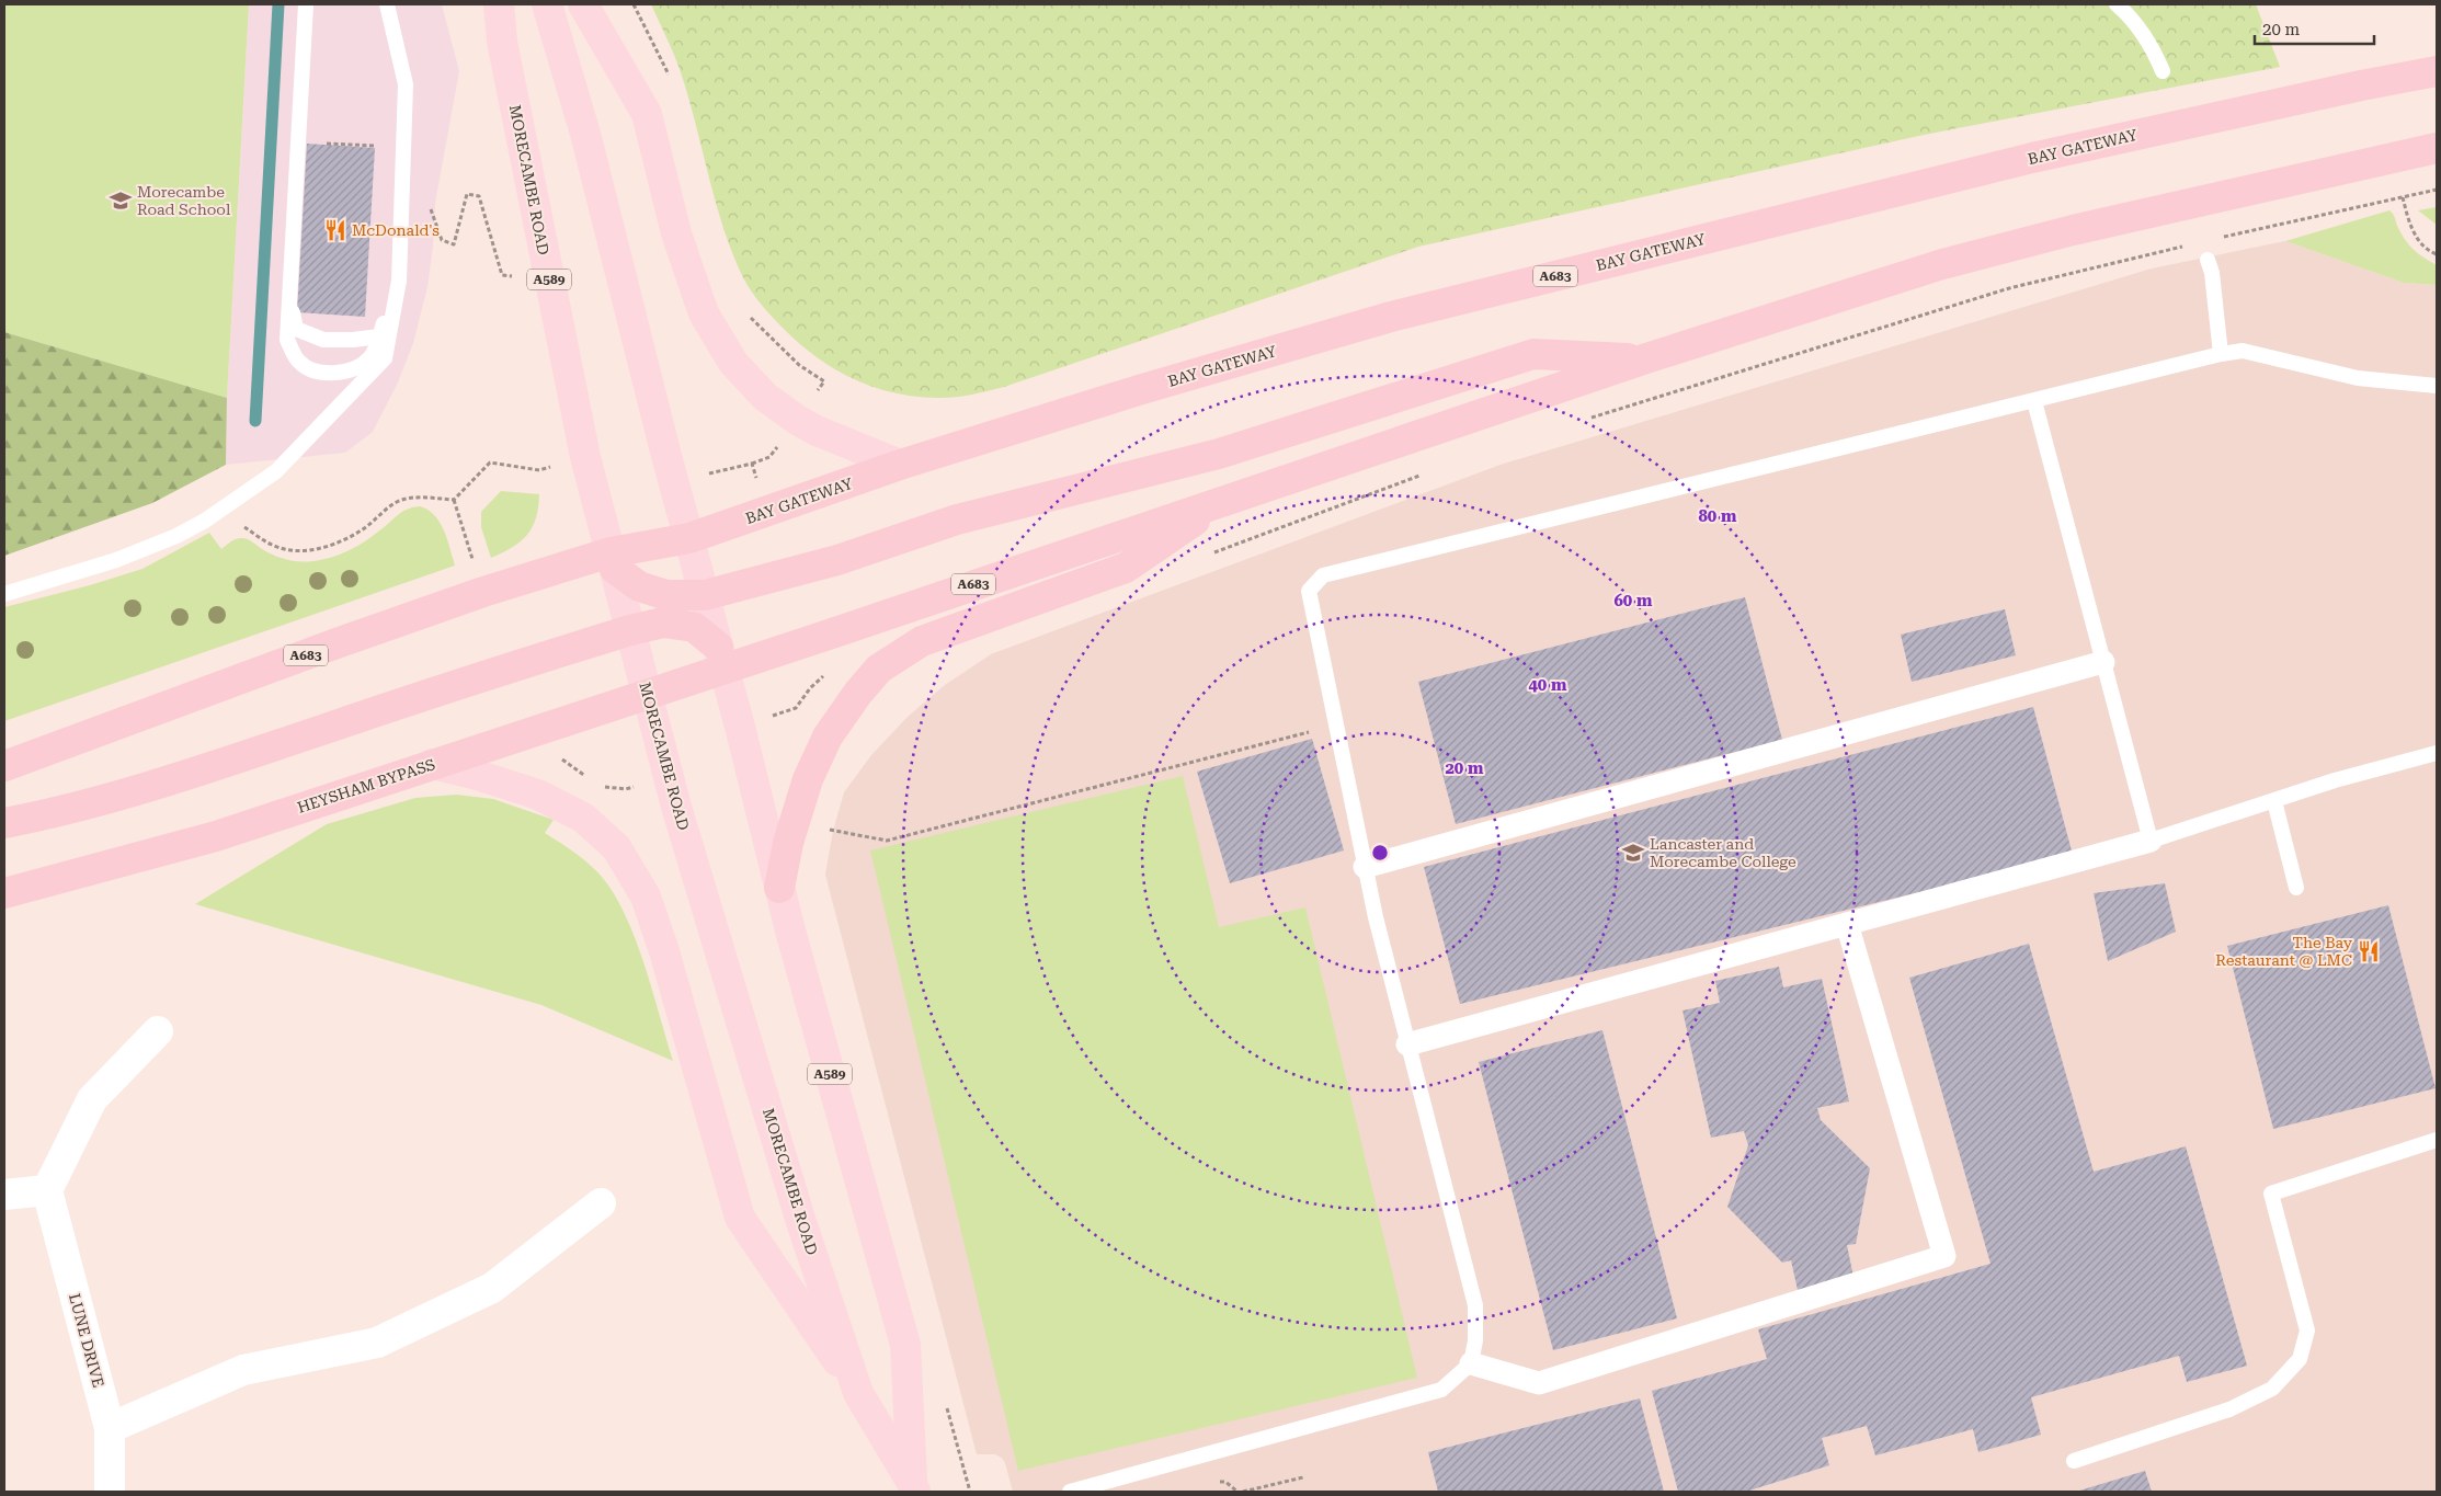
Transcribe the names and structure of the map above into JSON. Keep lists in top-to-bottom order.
{
  "streets": {
    "highway": ["BAY GATEWAY", "A683", "HEYSHAM BYPASS"],
    "main road": ["MORECAMBE ROAD", "A589"],
    "street": ["LUNE DRIVE"]
  },
  "crossings": [
    ["BAY GATEWAY", "MORECAMBE ROAD"],
    ["BAY GATEWAY", "A683"],
    ["MORECAMBE ROAD", "A683"],
    ["MORECAMBE ROAD", "HEYSHAM BYPASS"],
    ["A683", "HEYSHAM BYPASS"]
  ],
  "places": {
    "school or university": ["Morecambe Road School", "Lancaster and Morecambe College"],
    "restaurant": ["McDonald's", "The Bay Restaurant @ LMC"]
  },
  "scale_bar": "20 m",
  "rings": [
    "80 m",
    "60 m",
    "40 m",
    "20 m"
  ]
}
